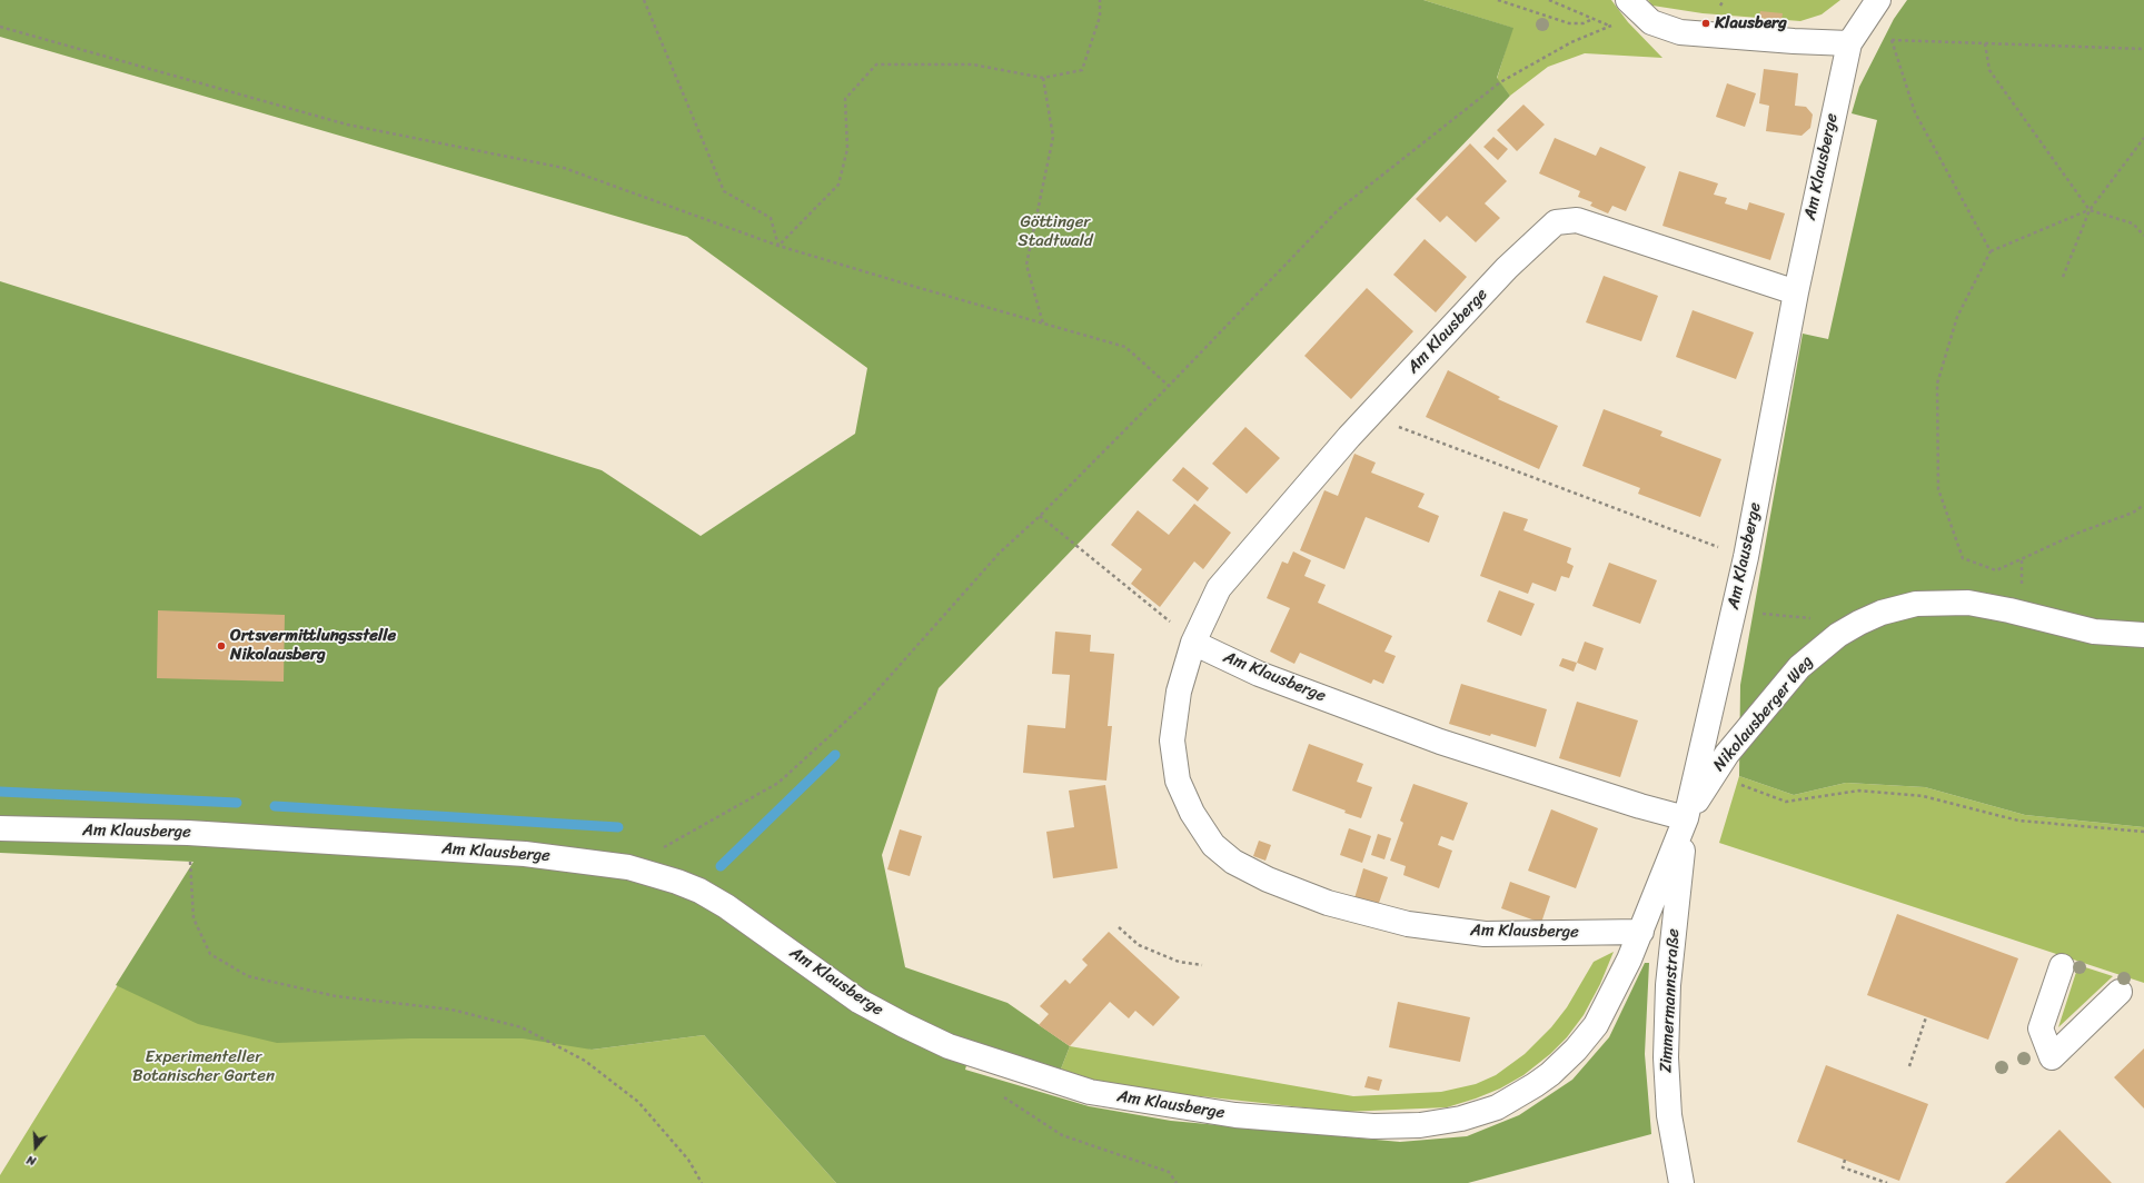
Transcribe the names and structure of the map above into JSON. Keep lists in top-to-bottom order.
{
  "streets": {
    "street": ["Am Klausberge", "Nikolausberger Weg", "Zimmermannstraße"]
  },
  "crossings": [
    ["Am Klausberge", "Nikolausberger Weg"],
    ["Am Klausberge", "Zimmermannstraße"],
    ["Nikolausberger Weg", "Zimmermannstraße"]
  ],
  "parks": ["Göttinger Stadtwald", "Experimenteller Botanischer Garten"],
  "places": ["Klausberg", "Ortsvermittlungsstelle Nikolausberg"],
  "north": "bottom"
}
